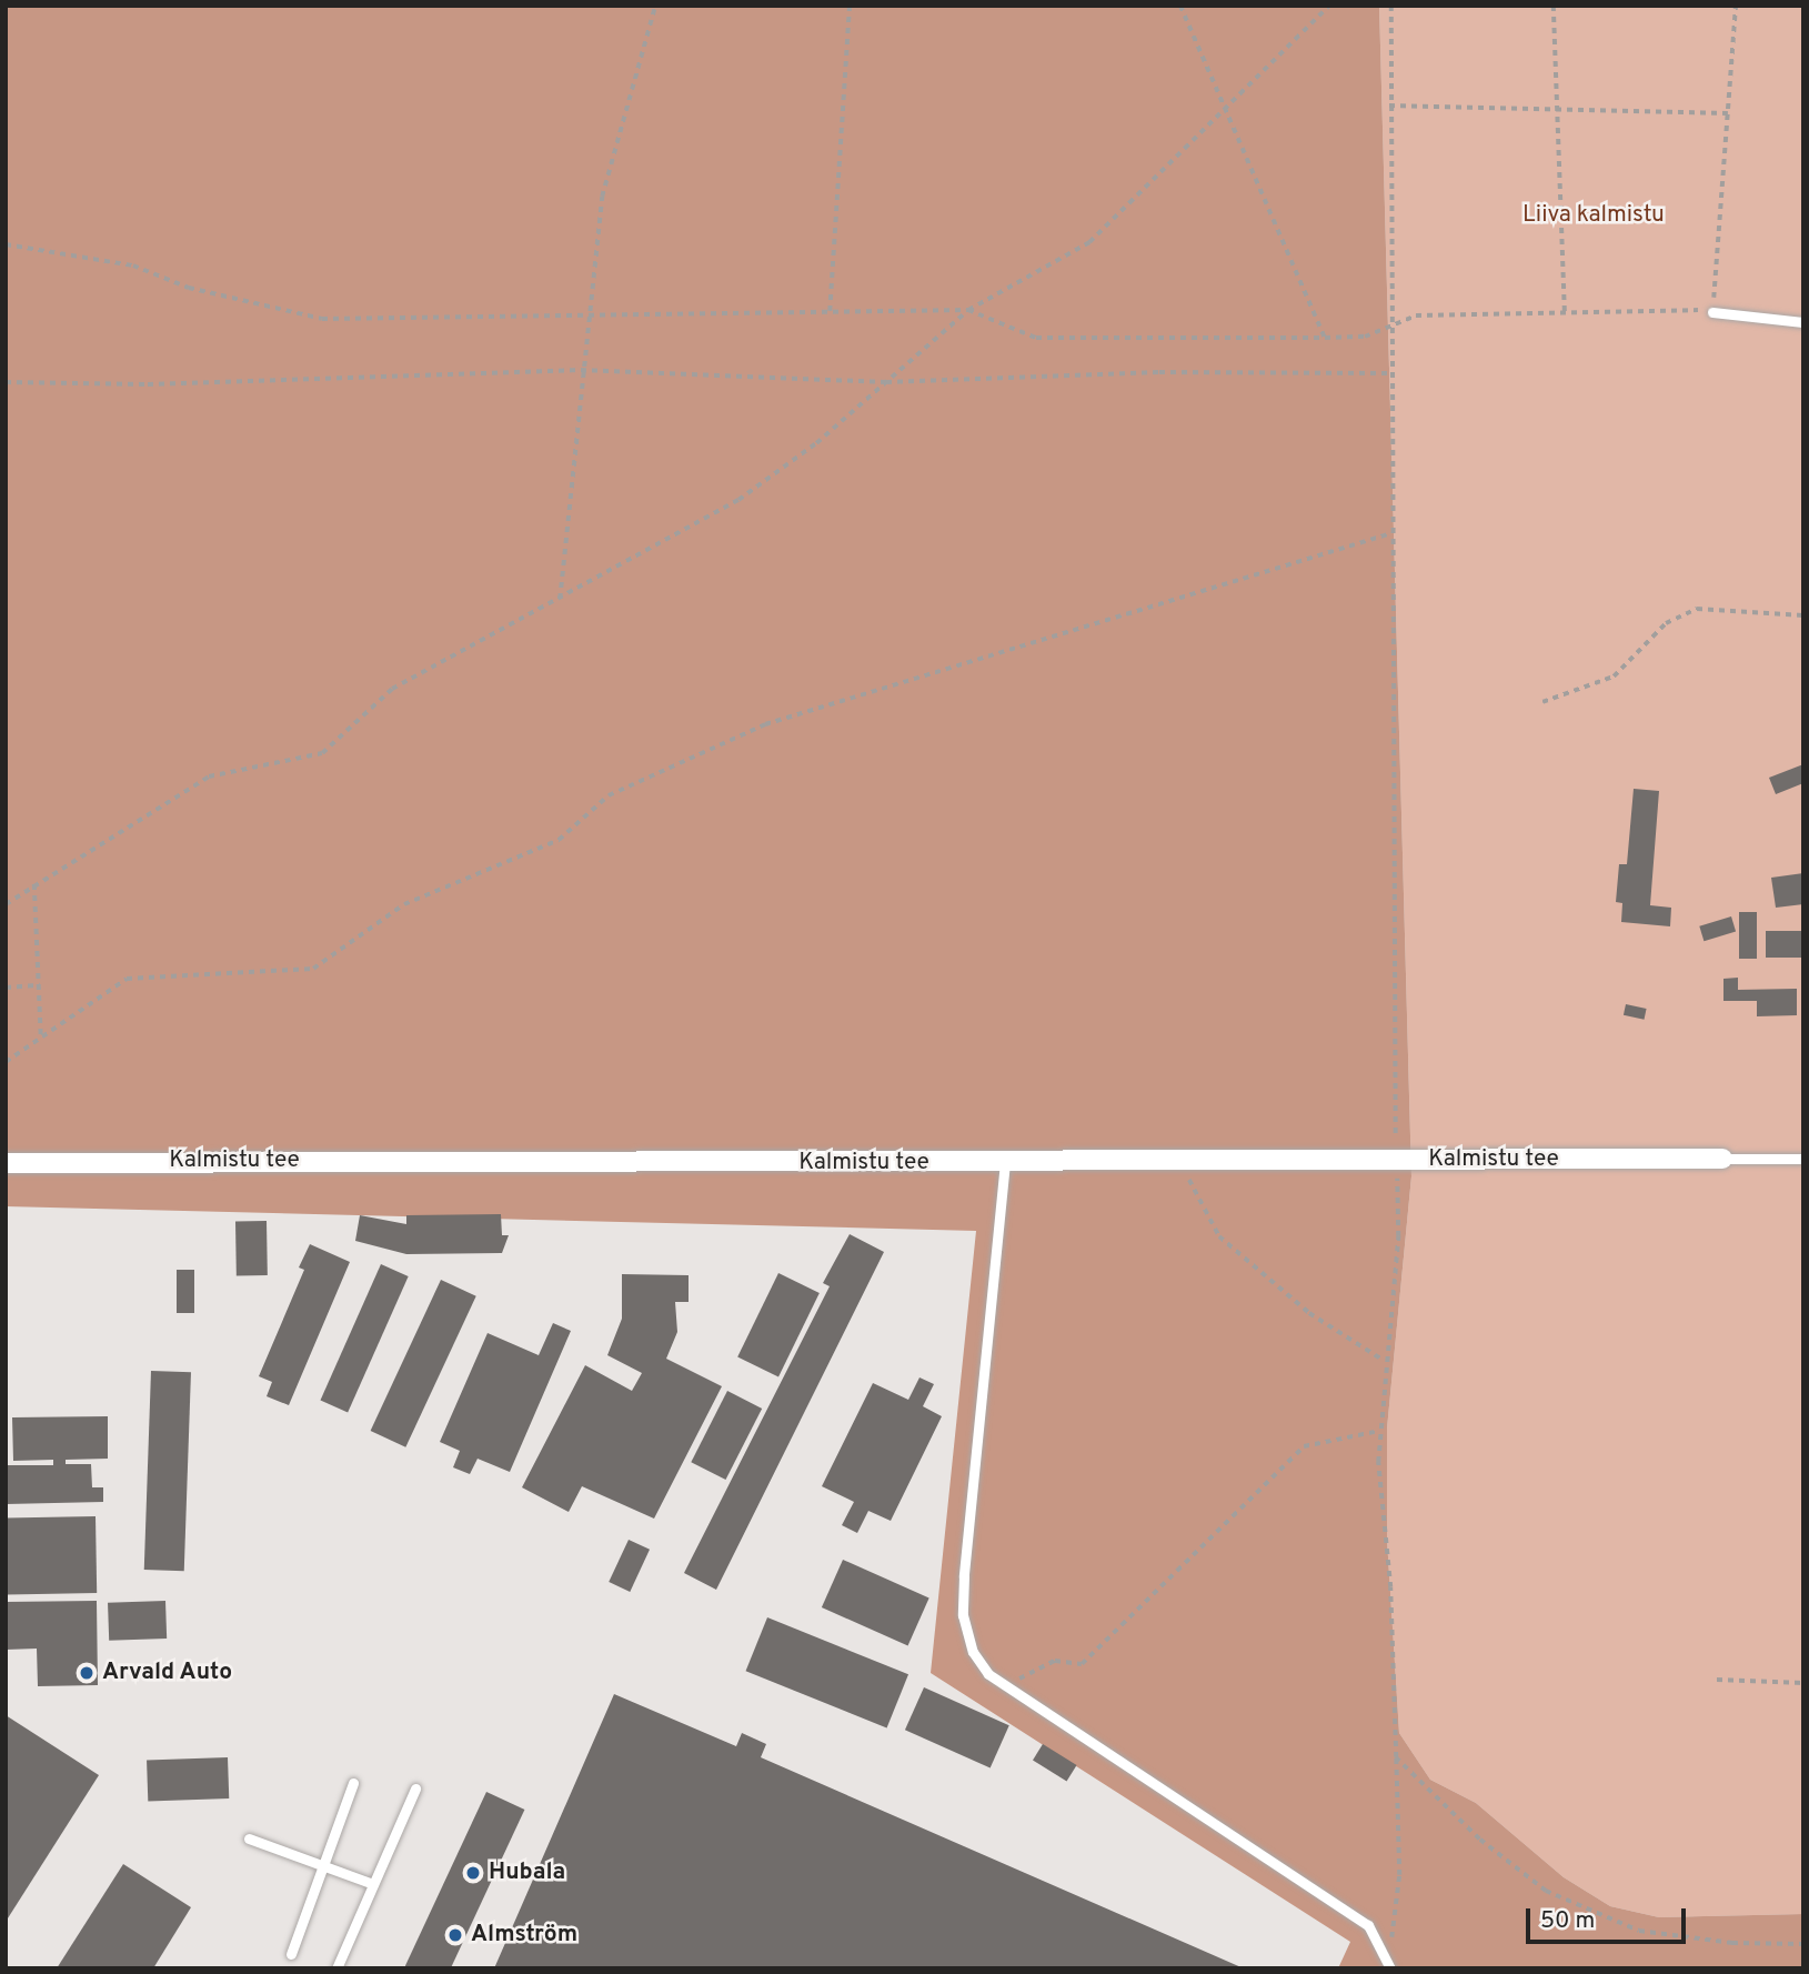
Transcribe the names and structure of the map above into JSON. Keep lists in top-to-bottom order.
{
  "streets": {
    "street": ["Kalmistu tee"]
  },
  "parks": ["Liiva kalmistu"],
  "places": ["Arvald Auto", "Hubala", "Almström"],
  "scale_bar": "50 m"
}
